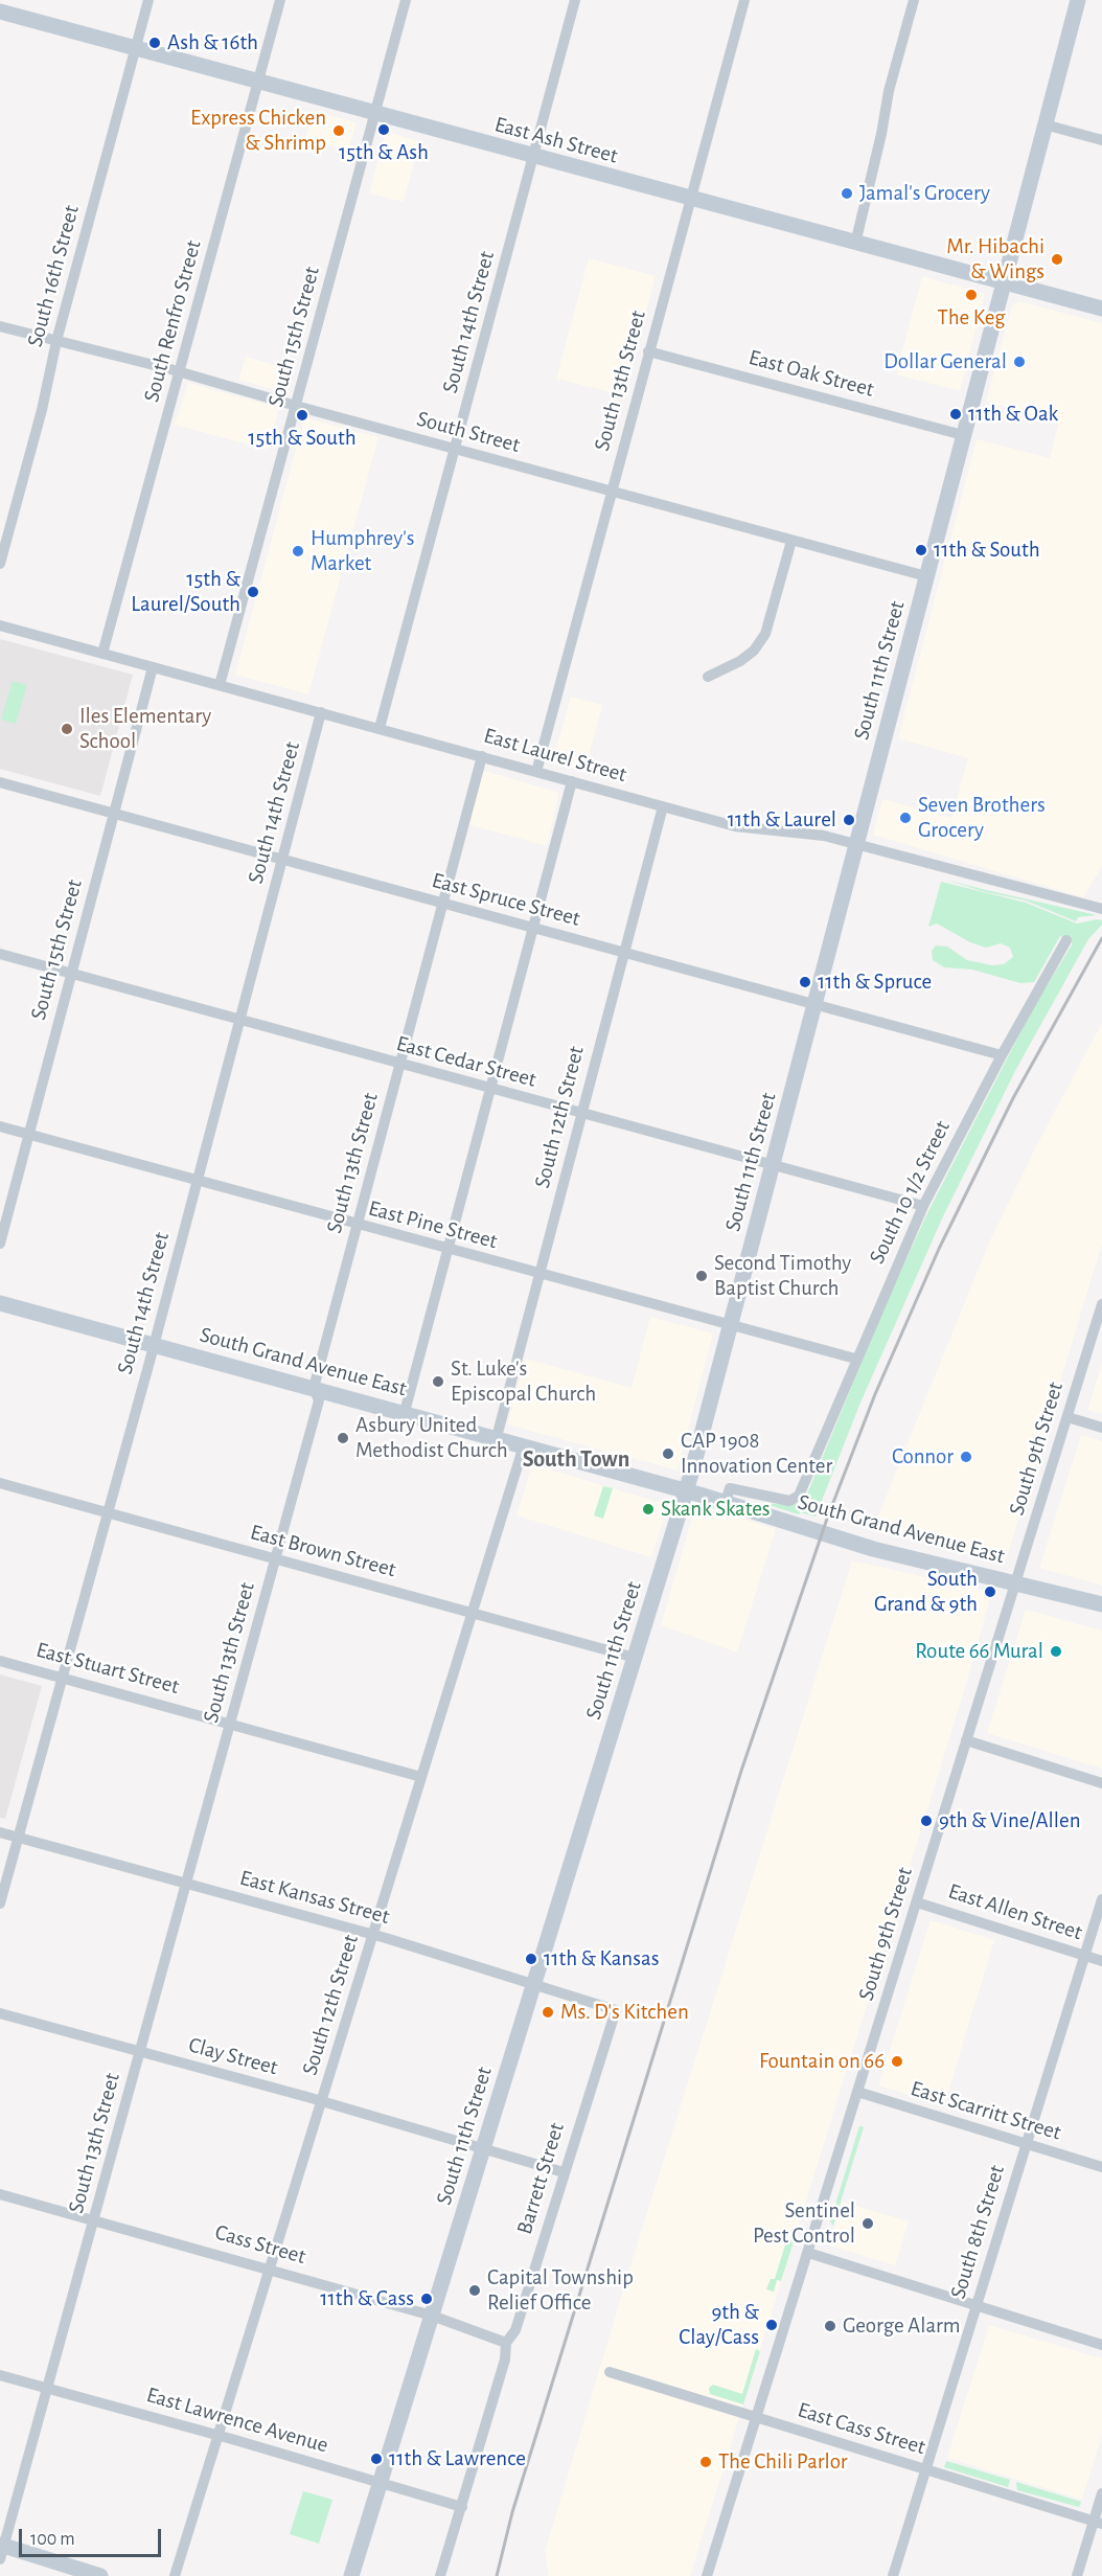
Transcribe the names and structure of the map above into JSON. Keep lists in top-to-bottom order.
{
  "streets": {
    "street": [
      "East Ash Street",
      "South 16th Street",
      "South Renfro Street",
      "South 14th Street",
      "South 15th Street",
      "East Oak Street",
      "South 13th Street",
      "South Street",
      "South 11th Street",
      "East Laurel Street",
      "East Spruce Street",
      "East Cedar Street",
      "South 12th Street",
      "South 10 1/2 Street",
      "East Pine Street",
      "South Grand Avenue East",
      "South 9th Street",
      "East Brown Street",
      "East Stuart Street",
      "East Kansas Street",
      "East Allen Street",
      "Clay Street",
      "East Scarritt Street",
      "Barrett Street",
      "South 8th Street",
      "Cass Street",
      "East Lawrence Avenue",
      "East Cass Street"
    ]
  },
  "crossings": [
    ["East Ash Street", "South 16th Street"],
    ["East Ash Street", "South Renfro Street"],
    ["East Ash Street", "South 14th Street"],
    ["East Ash Street", "South 15th Street"],
    ["East Ash Street", "South 13th Street"],
    ["East Ash Street", "South 11th Street"],
    ["South 16th Street", "South Street"],
    ["South Renfro Street", "South Street"],
    ["South Renfro Street", "East Laurel Street"],
    ["South 14th Street", "South Street"],
    ["South 14th Street", "East Laurel Street"],
    ["South 14th Street", "East Spruce Street"],
    ["South 14th Street", "East Cedar Street"],
    ["South 14th Street", "East Pine Street"],
    ["South 14th Street", "South Grand Avenue East"],
    ["South 14th Street", "East Brown Street"],
    ["South 14th Street", "East Stuart Street"],
    ["South 14th Street", "East Kansas Street"],
    ["South 15th Street", "South Street"],
    ["South 15th Street", "East Laurel Street"],
    ["South 15th Street", "East Spruce Street"],
    ["South 15th Street", "East Cedar Street"],
    ["South 15th Street", "East Pine Street"],
    ["East Oak Street", "South 13th Street"],
    ["East Oak Street", "South 11th Street"],
    ["South 13th Street", "South Street"],
    ["South 13th Street", "East Laurel Street"],
    ["South 13th Street", "East Spruce Street"],
    ["South 13th Street", "East Cedar Street"],
    ["South 13th Street", "East Pine Street"],
    ["South 13th Street", "South Grand Avenue East"],
    ["South 13th Street", "East Brown Street"],
    ["South 13th Street", "East Stuart Street"],
    ["South 13th Street", "East Kansas Street"],
    ["South 13th Street", "Clay Street"],
    ["South 13th Street", "Cass Street"],
    ["South 13th Street", "East Lawrence Avenue"],
    ["South Street", "South 11th Street"],
    ["South 11th Street", "East Laurel Street"],
    ["South 11th Street", "East Spruce Street"],
    ["South 11th Street", "East Cedar Street"],
    ["South 11th Street", "East Pine Street"],
    ["South 11th Street", "South Grand Avenue East"],
    ["South 11th Street", "East Brown Street"],
    ["South 11th Street", "East Kansas Street"],
    ["South 11th Street", "Clay Street"],
    ["South 11th Street", "Cass Street"],
    ["South 11th Street", "East Lawrence Avenue"],
    ["East Laurel Street", "South 12th Street"],
    ["East Spruce Street", "South 12th Street"],
    ["East Spruce Street", "South 10 1/2 Street"],
    ["East Cedar Street", "South 12th Street"],
    ["East Cedar Street", "South 10 1/2 Street"],
    ["South 12th Street", "East Pine Street"],
    ["South 12th Street", "South Grand Avenue East"],
    ["South 12th Street", "East Brown Street"],
    ["South 12th Street", "East Stuart Street"],
    ["South 12th Street", "East Kansas Street"],
    ["South 12th Street", "Clay Street"],
    ["South 12th Street", "Cass Street"],
    ["South 12th Street", "East Lawrence Avenue"],
    ["South 10 1/2 Street", "East Pine Street"],
    ["South 10 1/2 Street", "South Grand Avenue East"],
    ["South Grand Avenue East", "South 9th Street"],
    ["South 9th Street", "East Allen Street"],
    ["South 9th Street", "East Scarritt Street"],
    ["South 9th Street", "East Cass Street"],
    ["East Kansas Street", "Barrett Street"],
    ["East Allen Street", "South 8th Street"],
    ["Clay Street", "Barrett Street"],
    ["East Scarritt Street", "South 8th Street"],
    ["Barrett Street", "Cass Street"],
    ["Barrett Street", "East Lawrence Avenue"],
    ["South 8th Street", "East Cass Street"]
  ],
  "districts": ["South Town"],
  "places": [
    "Ash & 16th",
    "15th & Ash",
    "Express Chicken & Shrimp",
    "Jamal's Grocery",
    "Mr. Hibachi & Wings",
    "The Keg",
    "Dollar General",
    "11th & Oak",
    "15th & South",
    "11th & South",
    "Humphrey's Market",
    "15th & Laurel/South",
    "Iles Elementary School",
    "Seven Brothers Grocery",
    "11th & Laurel",
    "11th & Spruce",
    "Second Timothy Baptist Church",
    "St. Luke's Episcopal Church",
    "Asbury United Methodist Church",
    "CAP 1908 Innovation Center",
    "Connor",
    "Skank Skates",
    "South Grand & 9th",
    "Route 66 Mural",
    "9th & Vine/Allen",
    "11th & Kansas",
    "Ms. D's Kitchen",
    "Fountain on 66",
    "Sentinel Pest Control",
    "Capital Township Relief Office",
    "11th & Cass",
    "9th & Clay/Cass",
    "George Alarm",
    "11th & Lawrence",
    "The Chili Parlor"
  ],
  "scale_bar": "100 m"
}
